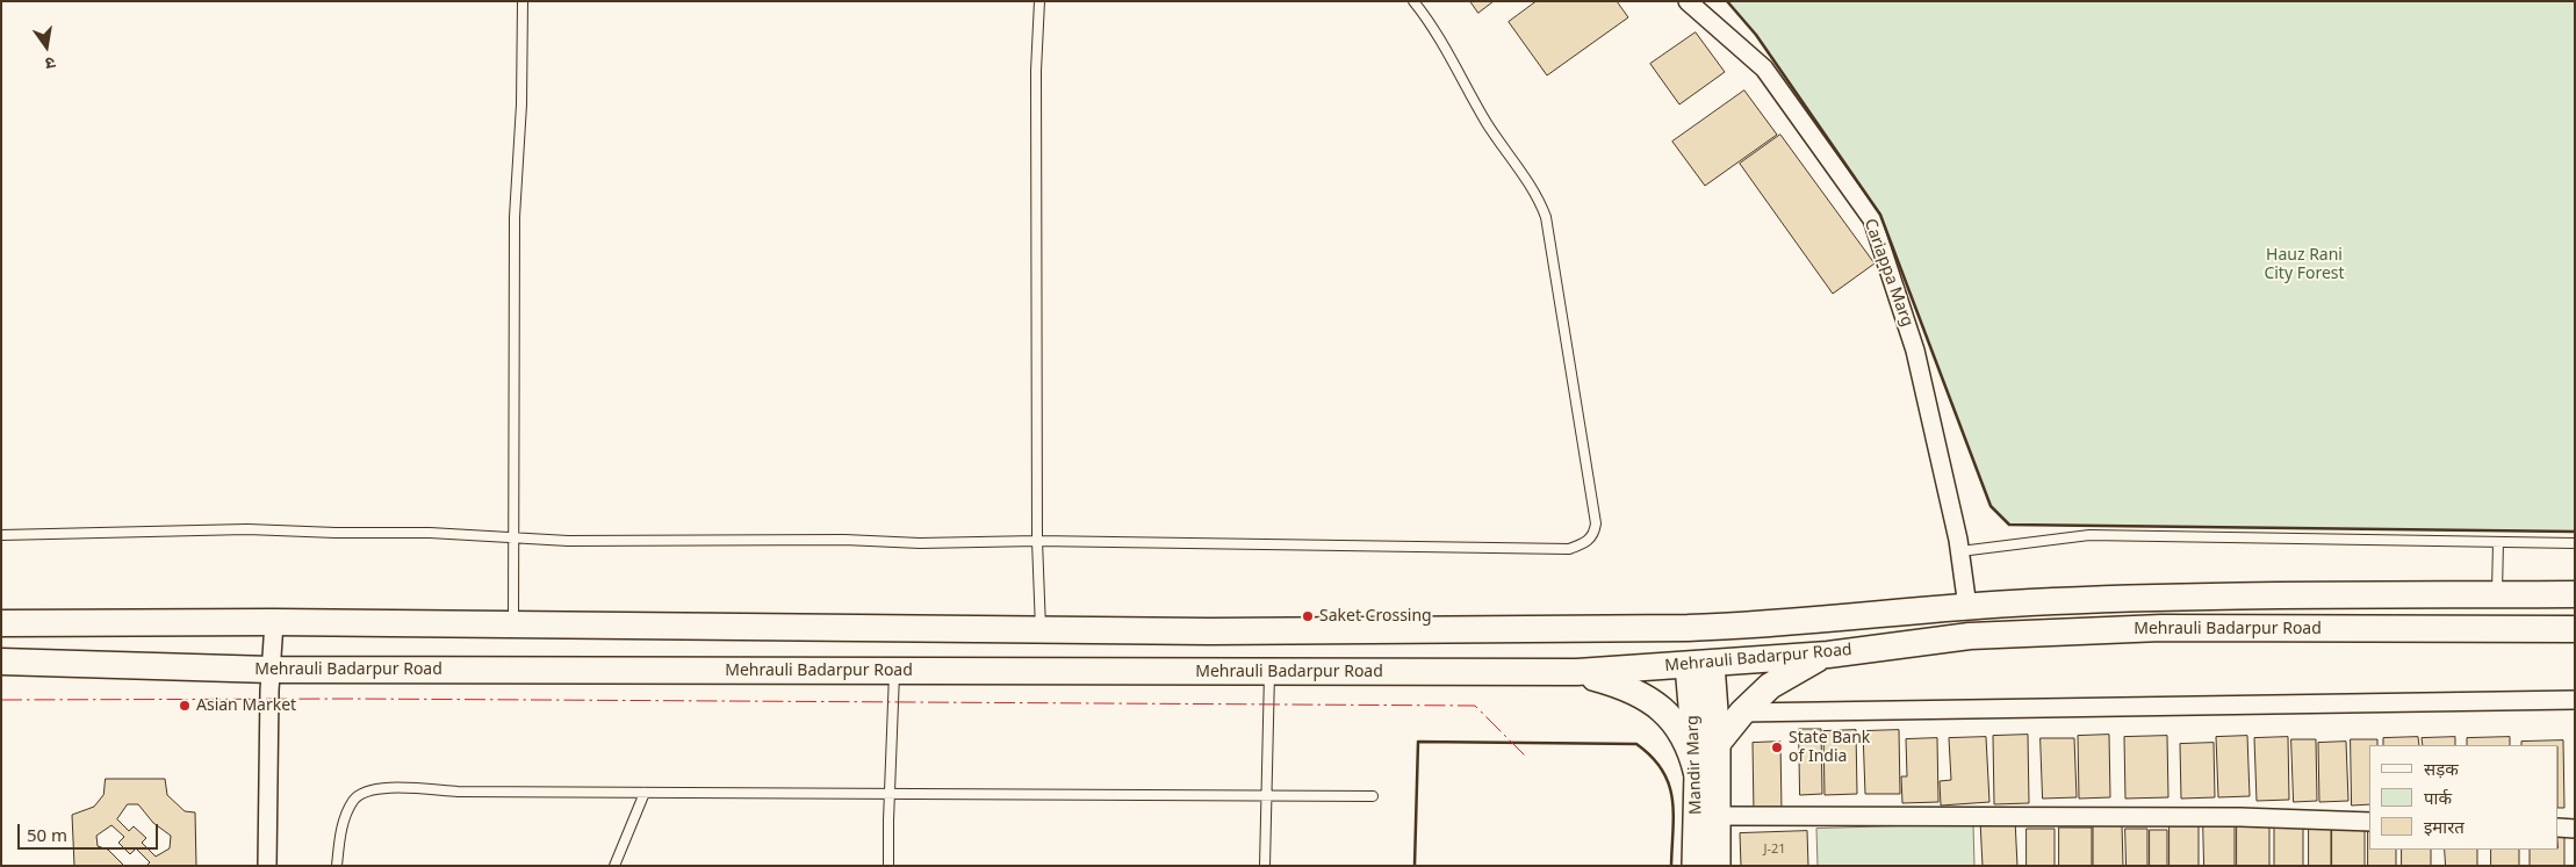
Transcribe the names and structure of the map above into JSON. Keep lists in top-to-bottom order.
{
  "streets": {
    "main road": ["Mehrauli Badarpur Road", "Mandir Marg"],
    "street": ["Cariappa Marg"]
  },
  "crossings": [
    ["Cariappa Marg", "Mehrauli Badarpur Road"],
    ["Mehrauli Badarpur Road", "Mandir Marg"]
  ],
  "parks": ["Hauz Rani City Forest"],
  "places": ["Saket Crossing", "Asian Market", "State Bank of India"],
  "house_numbers": ["J-21"],
  "legend": ["सड़क", "पार्क", "इमारत"],
  "scale_bar": "50 m",
  "north": "bottom"
}
